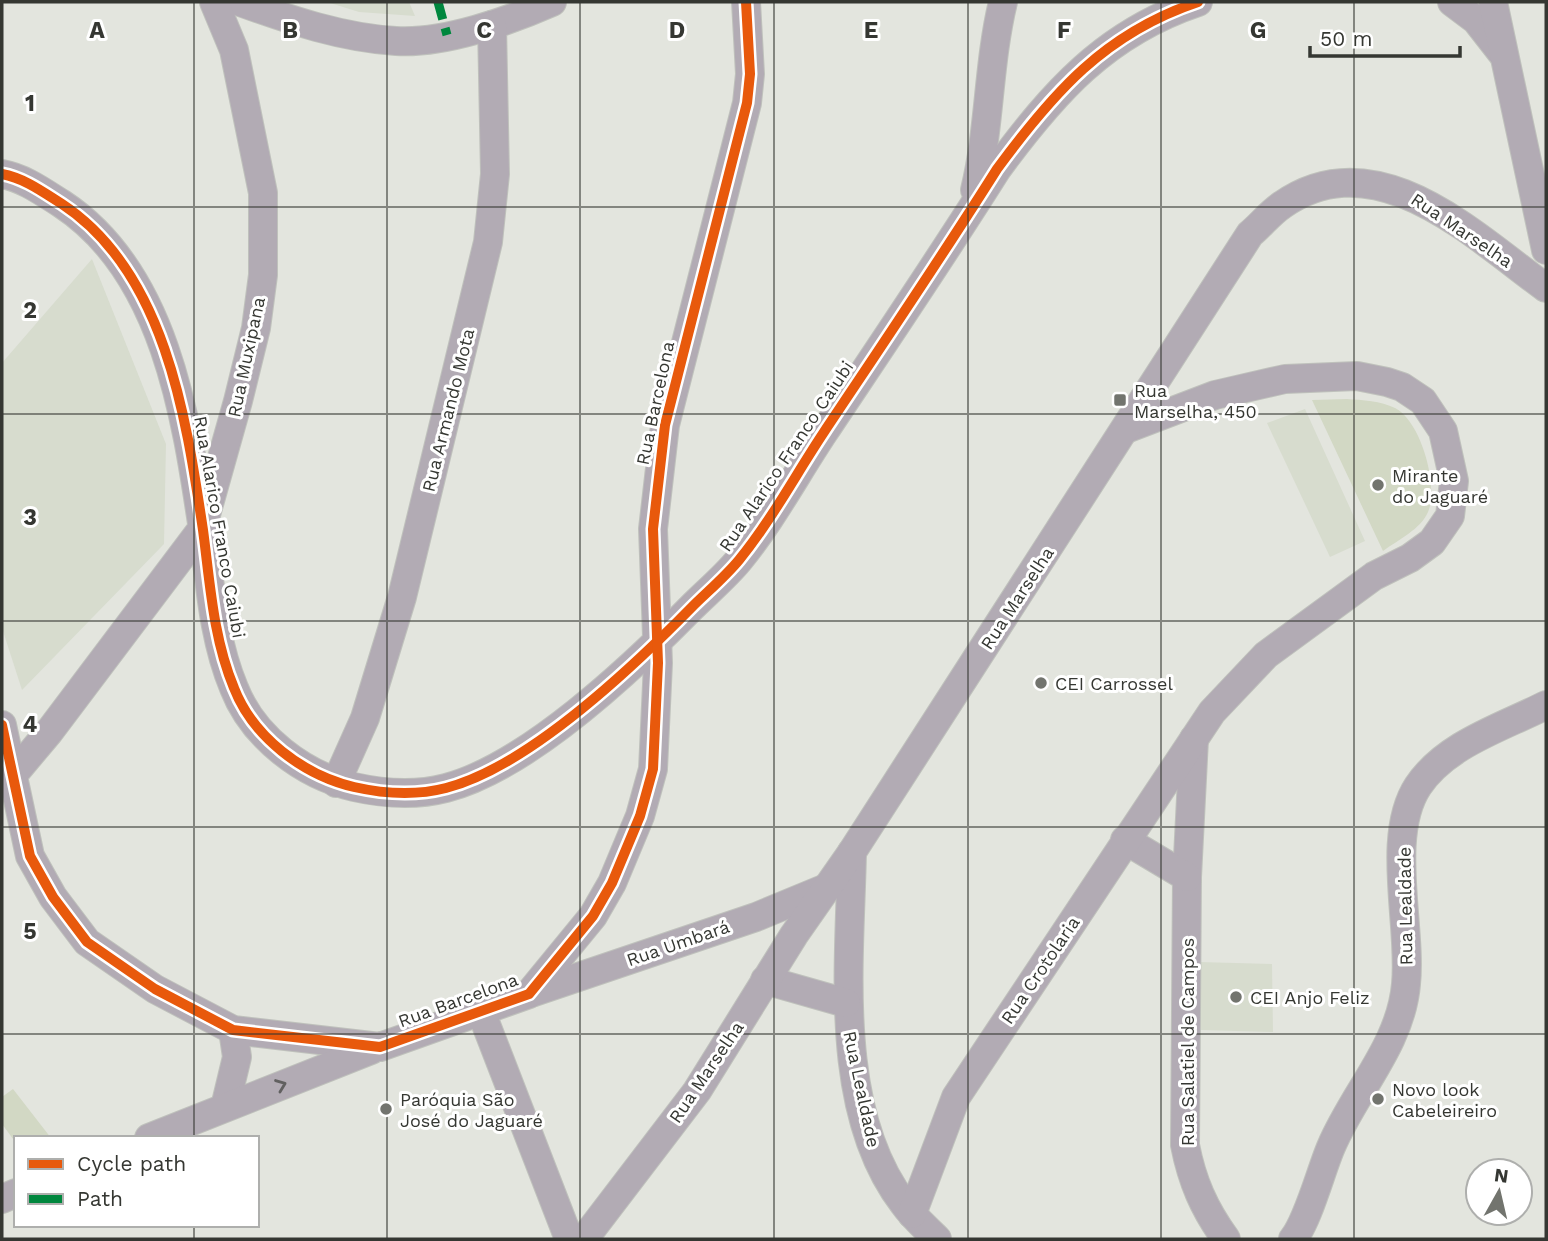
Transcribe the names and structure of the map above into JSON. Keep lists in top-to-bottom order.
{
  "streets": {
    "street": [
      "Rua Marselha",
      "Rua Muxipana",
      "Rua Barcelona",
      "Rua Armando Mota",
      "Rua Alarico Franco Caiubi",
      "Rua Lealdade",
      "Rua Umbará",
      "Rua Crotolaria",
      "Rua Salatiel de Campos"
    ]
  },
  "crossings": [
    ["Rua Marselha", "Rua Lealdade"],
    ["Rua Marselha", "Rua Umbará"],
    ["Rua Muxipana", "Rua Barcelona"],
    ["Rua Muxipana", "Rua Alarico Franco Caiubi"],
    ["Rua Barcelona", "Rua Alarico Franco Caiubi"],
    ["Rua Barcelona", "Rua Umbará"],
    ["Rua Armando Mota", "Rua Alarico Franco Caiubi"],
    ["Rua Lealdade", "Rua Crotolaria"],
    ["Rua Crotolaria", "Rua Salatiel de Campos"]
  ],
  "places": {
    "transit": ["Rua Marselha, 450"],
    "other": [
      "Mirante do Jaguaré",
      "CEI Carrossel",
      "CEI Anjo Feliz",
      "Novo look Cabeleireiro",
      "Paróquia São José do Jaguaré"
    ]
  },
  "legend": ["Cycle path", "Path"],
  "scale_bar": "50 m",
  "north": "top",
  "grid": {
    "columns": [
      "A",
      "B",
      "C",
      "D",
      "E",
      "F",
      "G"
    ],
    "rows": [
      "1",
      "2",
      "3",
      "4",
      "5"
    ]
  }
}
